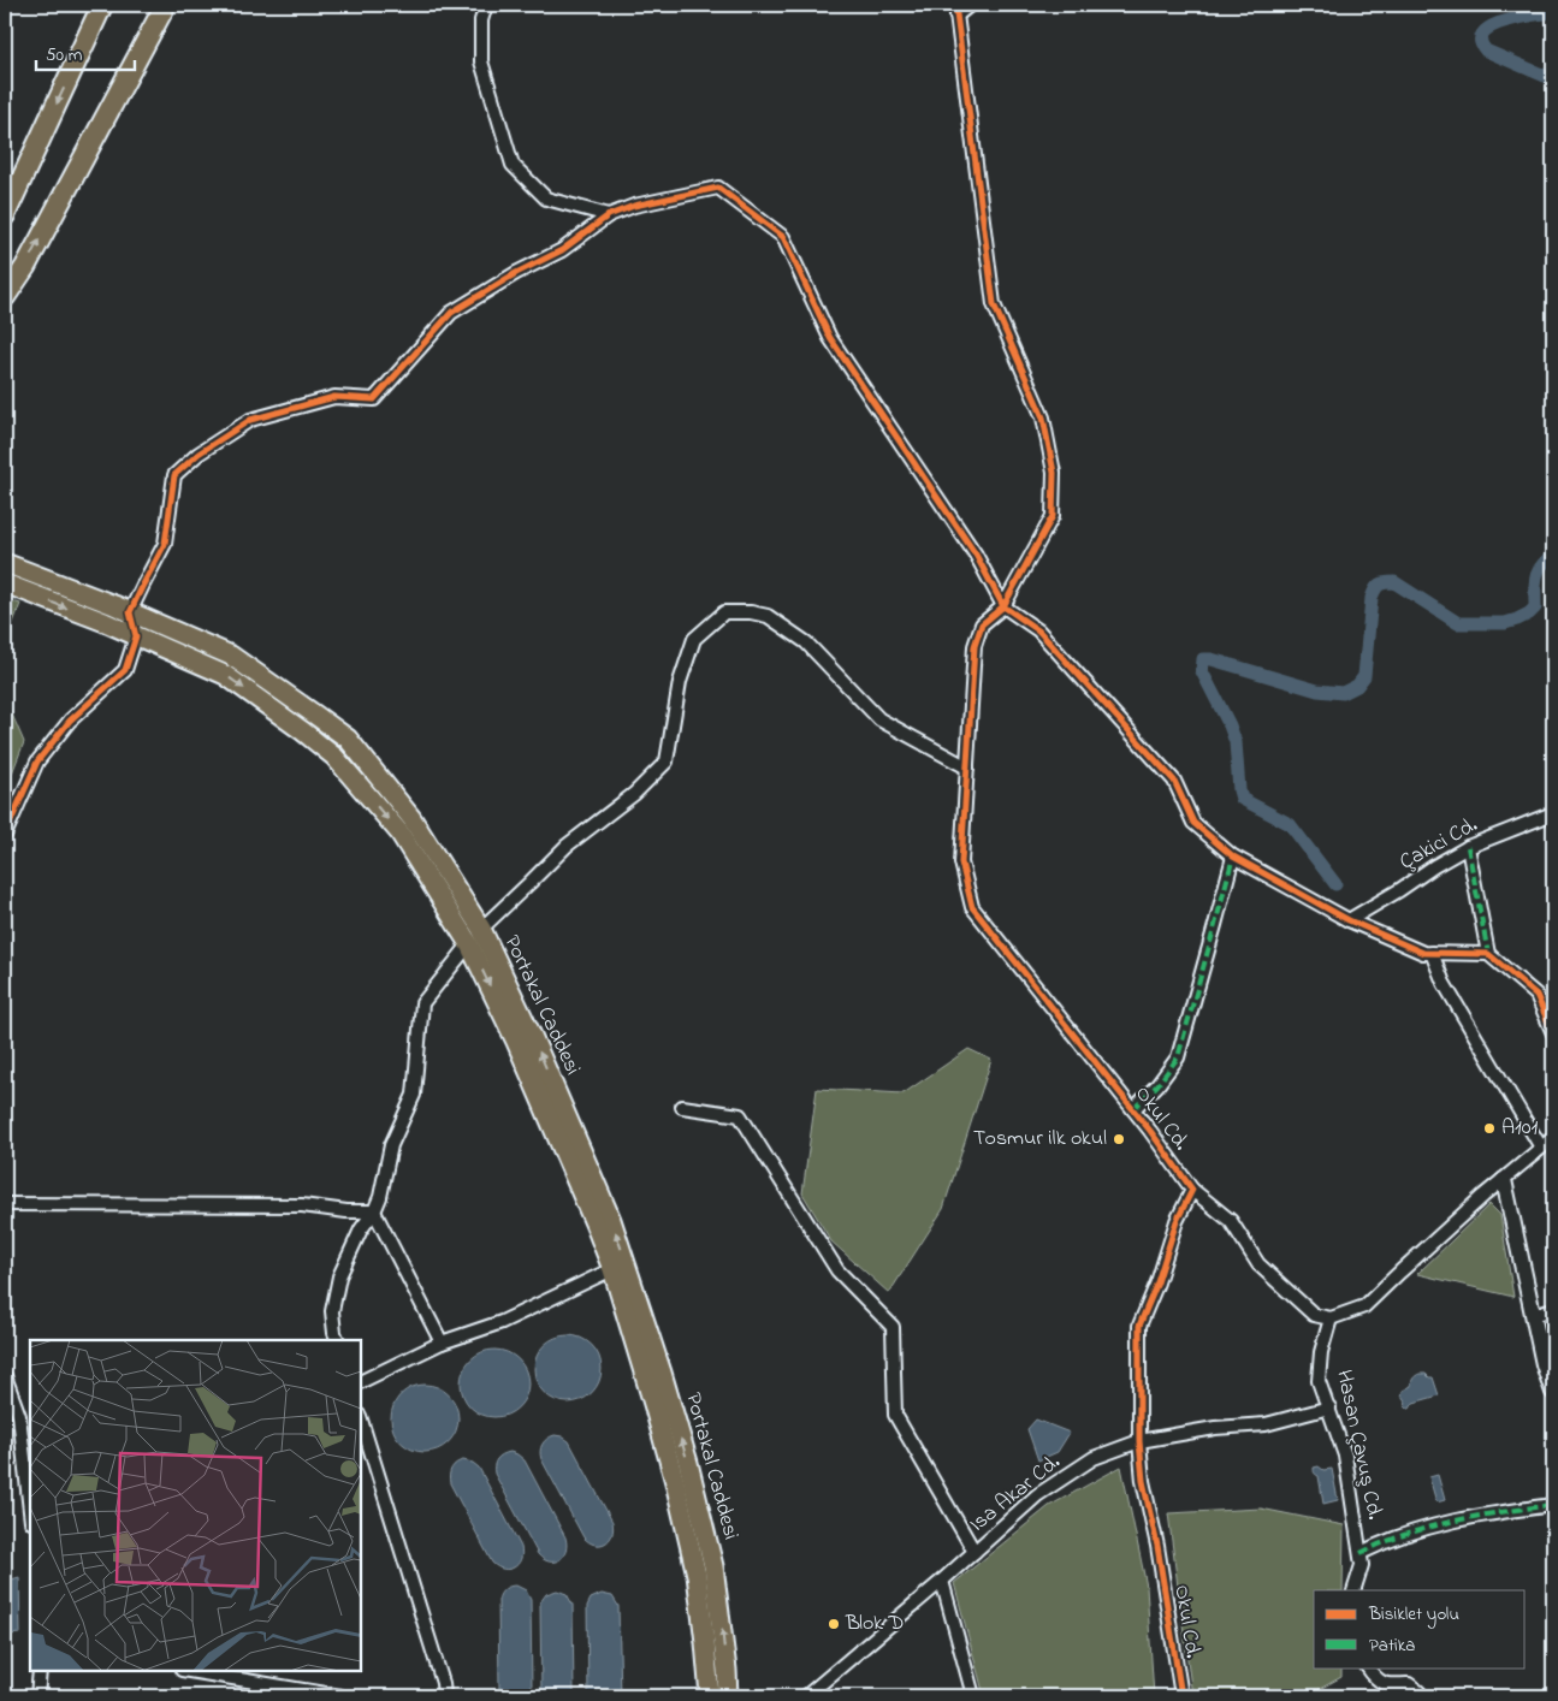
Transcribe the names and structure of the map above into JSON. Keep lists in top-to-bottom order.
{
  "streets": {
    "main road": ["Portakal Caddesi"],
    "street": [
      "Çakici Cd.",
      "Okul Cd.",
      "Hasan Çavuş Cd.",
      "Isa Akar Cd."
    ]
  },
  "crossings": [
    ["Okul Cd.", "Isa Akar Cd."],
    ["Hasan Çavuş Cd.", "Isa Akar Cd."]
  ],
  "places": ["A101", "Tosmur ilk okul", "Blok D"],
  "legend": ["Bisiklet yolu", "Patika"],
  "scale_bar": "50 m"
}
